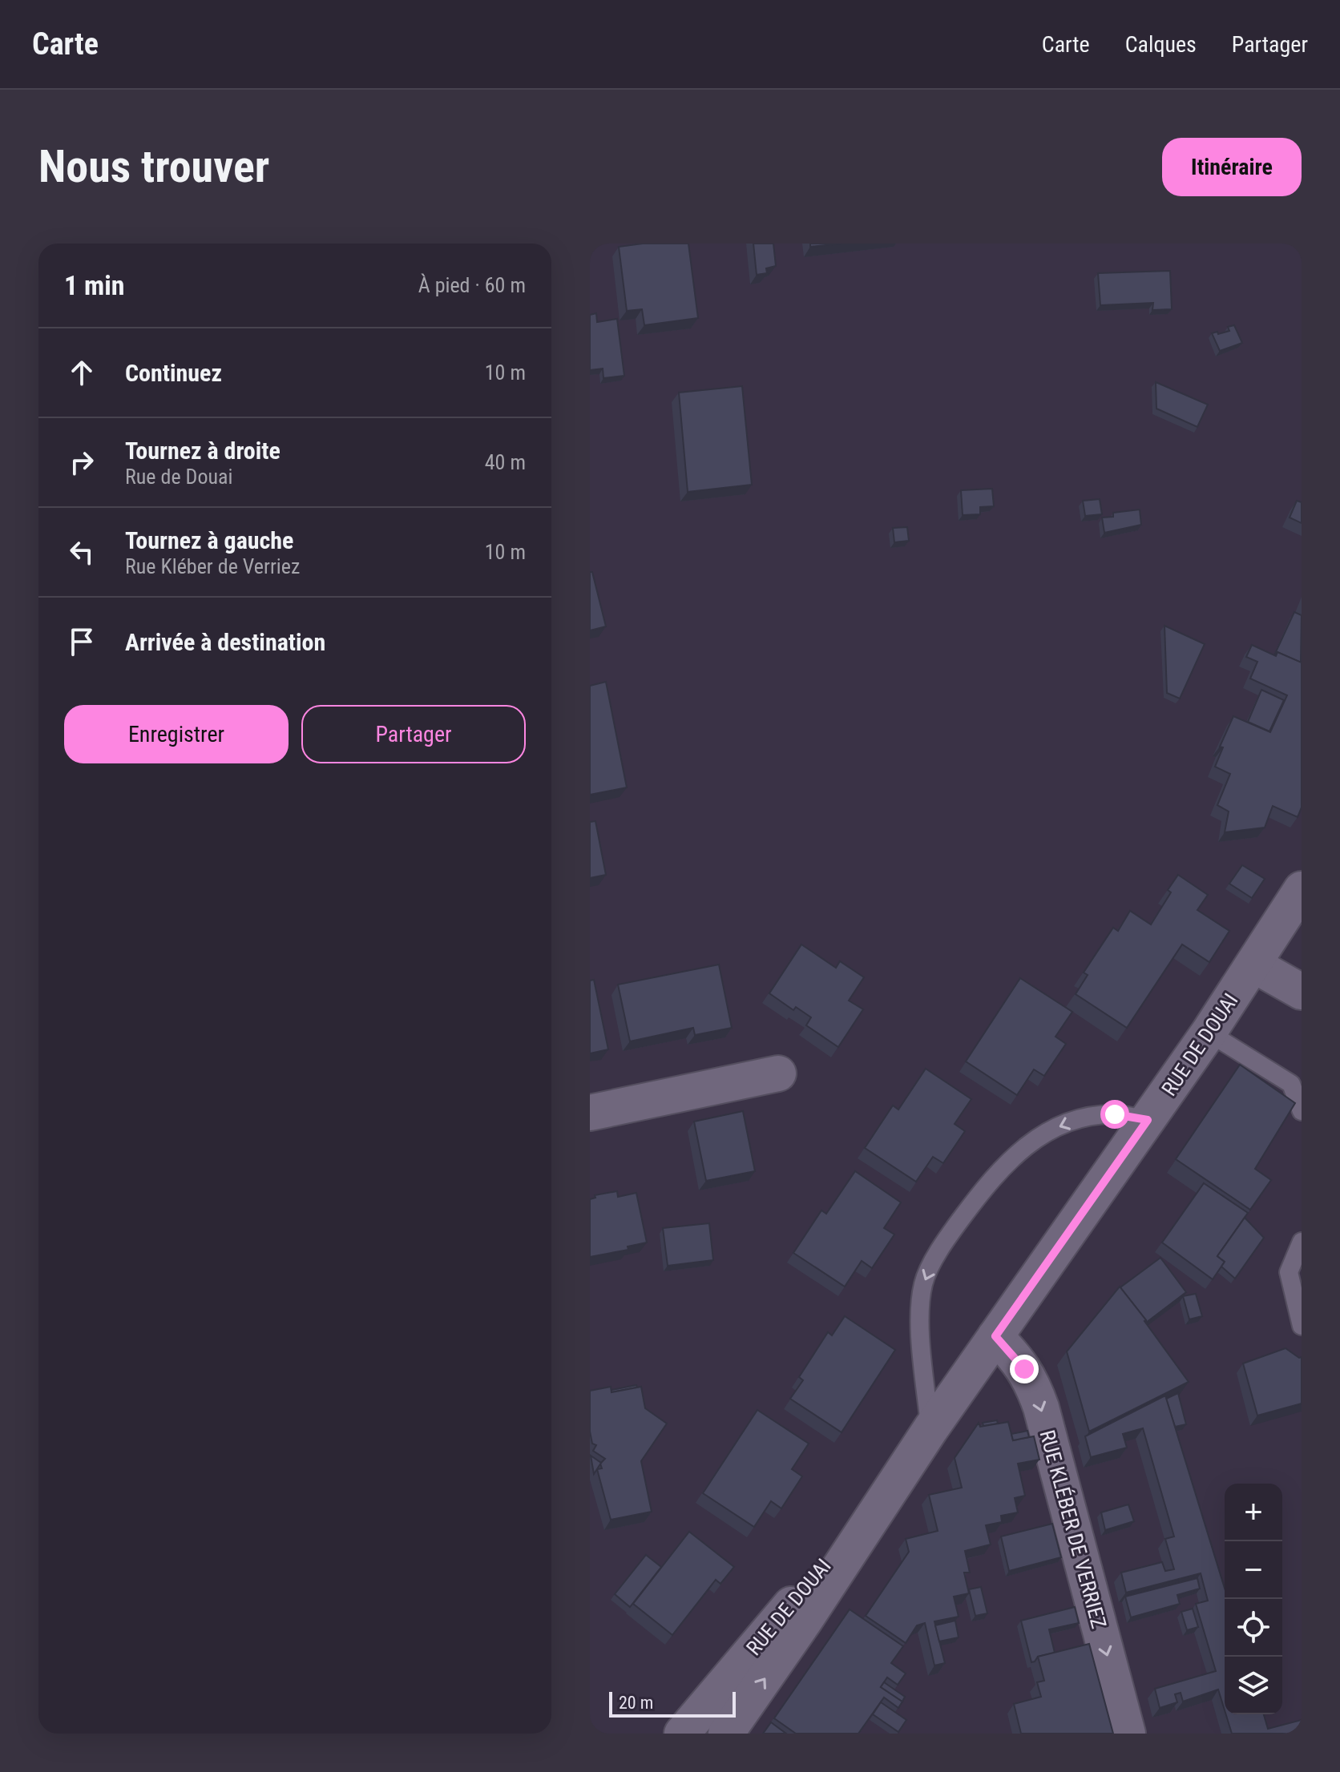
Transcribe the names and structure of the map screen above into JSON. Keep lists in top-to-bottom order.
{
  "streets": {
    "street": ["RUE DE DOUAI", "RUE KLÉBER DE VERRIEZ"]
  },
  "crossings": [
    ["RUE DE DOUAI", "RUE KLÉBER DE VERRIEZ"]
  ],
  "one_way": ["RUE KLÉBER DE VERRIEZ"],
  "scale_bar": "20 m",
  "page": {
    "header": "Carte",
    "nav": ["Carte", "Calques", "Partager"],
    "buttons": [
      "Itinéraire",
      ["Enregistrer", "Partager"]
    ],
    "title": "Nous trouver",
    "heading": ["1 min", "À pied · 60 m"],
    "list": [
      ["Continuez", "10 m"],
      ["Tournez à droite", "Rue de Douai", "40 m"],
      ["Tournez à gauche", "Rue Kléber de Verriez", "10 m"],
      "Arrivée à destination"
    ],
    "map_buttons": ["+", "−"],
    "scale": "20 m"
  }
}
